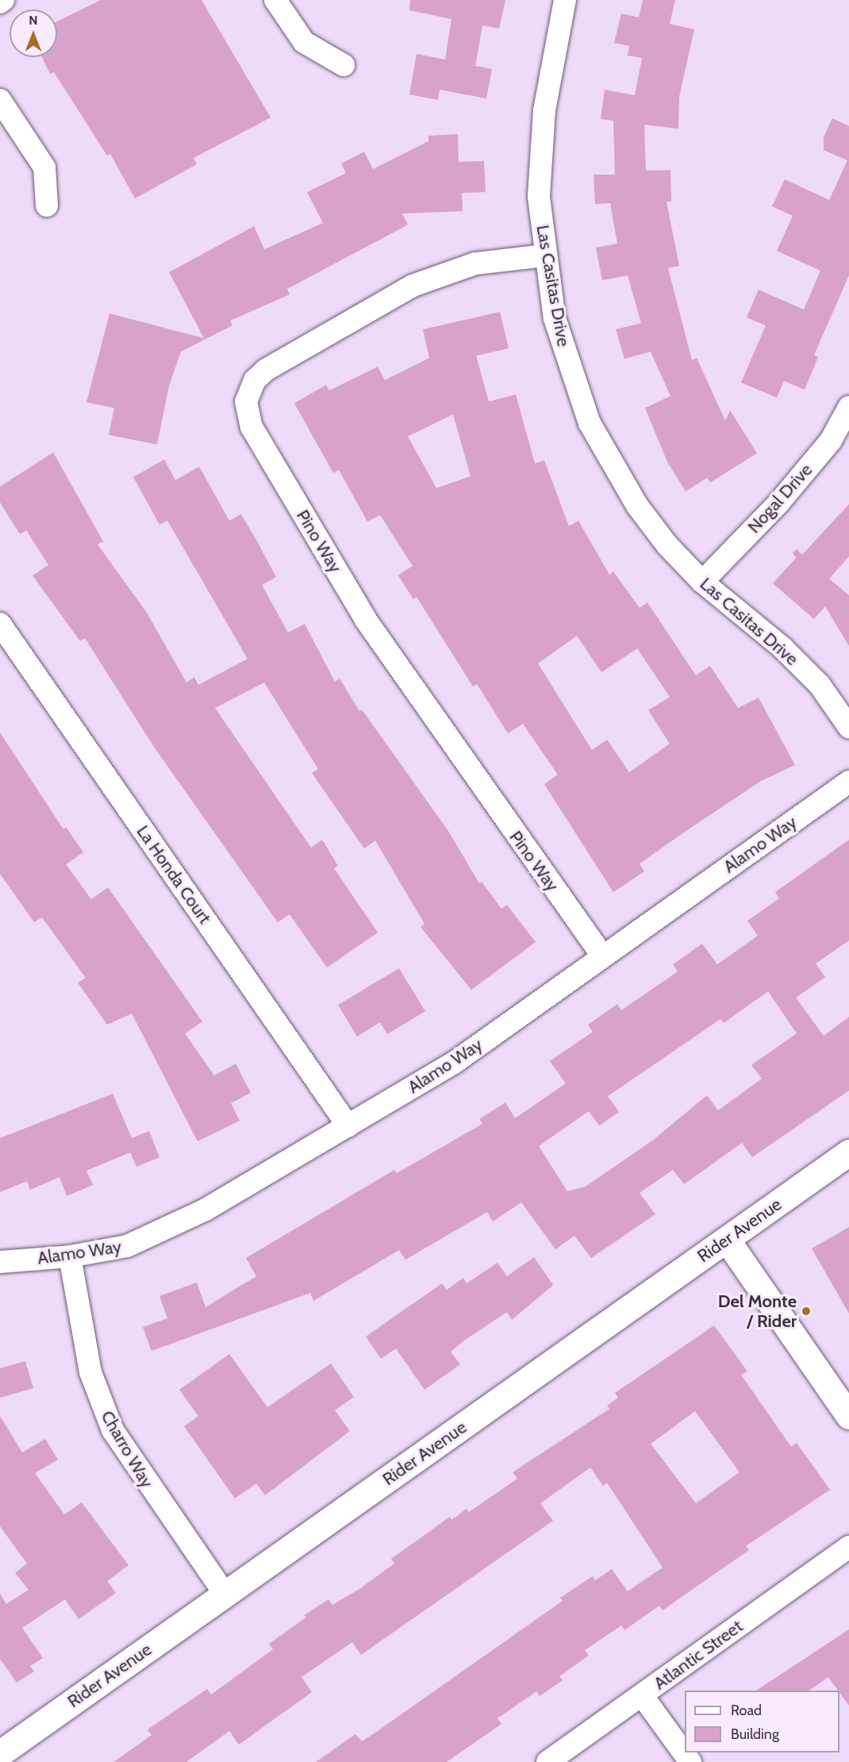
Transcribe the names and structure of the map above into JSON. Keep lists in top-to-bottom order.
{
  "streets": {
    "street": [
      "Las Casitas Drive",
      "Nogal Drive",
      "Pino Way",
      "Alamo Way",
      "La Honda Court",
      "Rider Avenue",
      "Charro Way",
      "Atlantic Street"
    ]
  },
  "crossings": [
    ["Las Casitas Drive", "Nogal Drive"],
    ["Las Casitas Drive", "Pino Way"],
    ["Pino Way", "Alamo Way"],
    ["Alamo Way", "La Honda Court"],
    ["Alamo Way", "Charro Way"],
    ["Rider Avenue", "Charro Way"]
  ],
  "places": ["Del Monte / Rider"],
  "legend": ["Road", "Building"],
  "north": "top"
}
